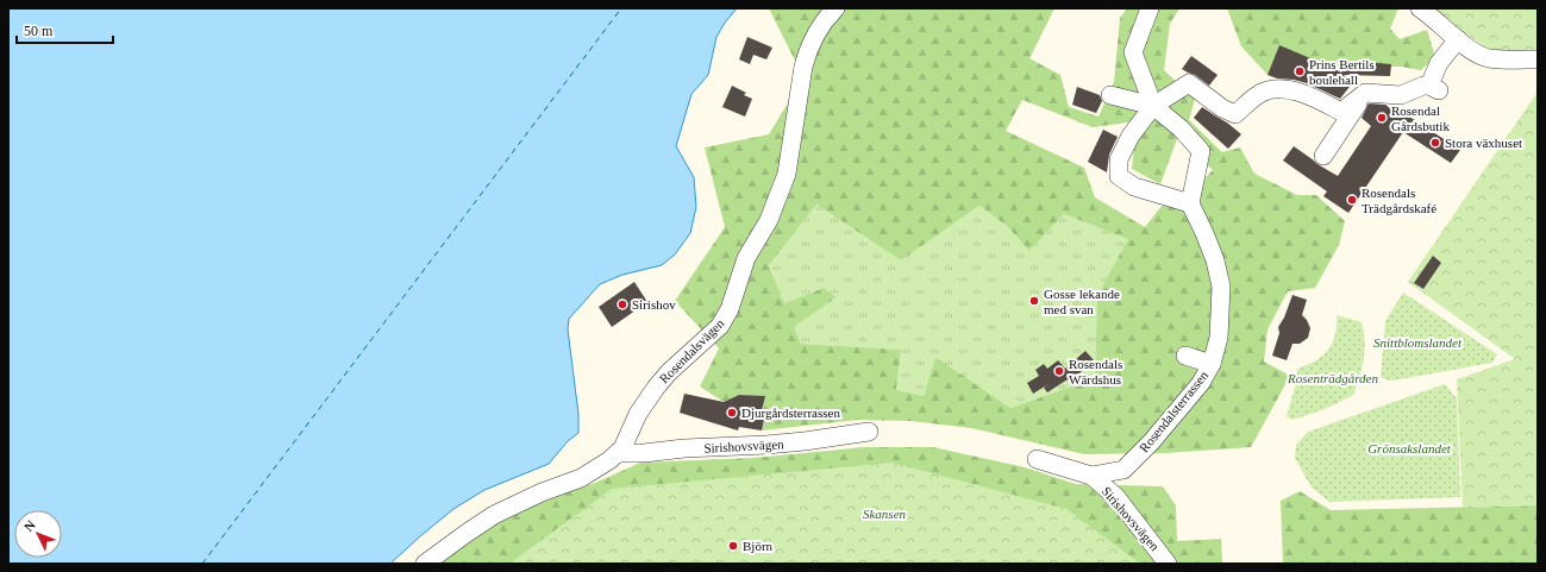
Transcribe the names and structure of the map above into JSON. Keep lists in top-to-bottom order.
{
  "streets": {
    "street": ["Rosendalsvägen", "Rosendalsterrassen", "Sirishovsvägen"]
  },
  "crossings": [
    ["Rosendalsvägen", "Sirishovsvägen"],
    ["Rosendalsterrassen", "Sirishovsvägen"]
  ],
  "parks": [
    "Snittblomslandet",
    "Rosenträdgården",
    "Grönsakslandet",
    "Skansen"
  ],
  "places": [
    "Prins Bertils boulehall",
    "Rosendal Gårdsbutik",
    "Stora växhuset",
    "Rosendals Trädgårdskafé",
    "Gosse lekande med svan",
    "Sirishov",
    "Rosendals Wärdshus",
    "Djurgårdsterrassen",
    "Björn"
  ],
  "scale_bar": "50 m",
  "north": "top left"
}
